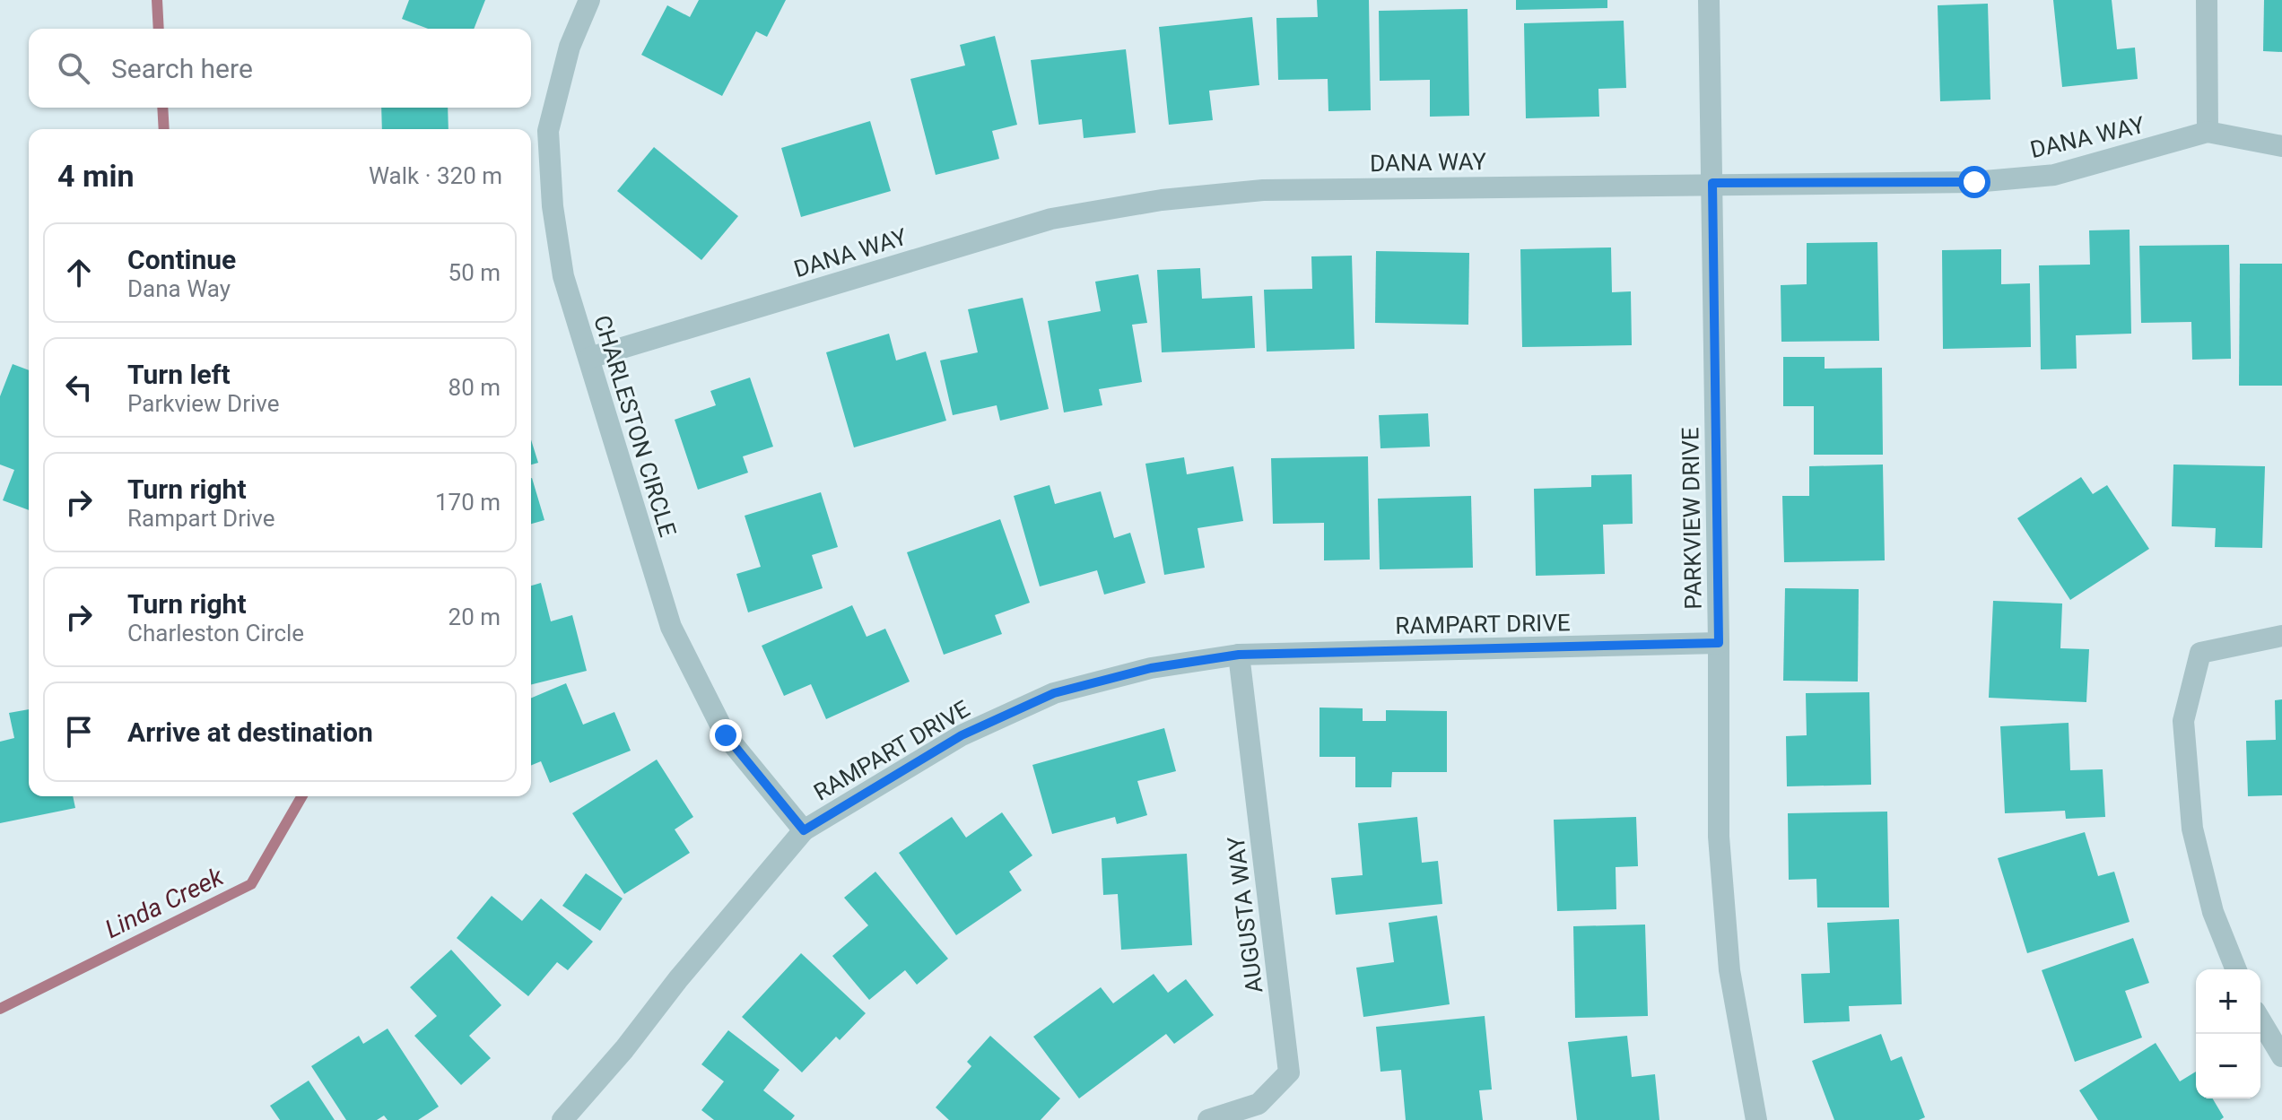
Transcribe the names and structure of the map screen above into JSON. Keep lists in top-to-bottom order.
{
  "streets": {
    "street": [
      "DANA WAY",
      "CHARLESTON CIRCLE",
      "PARKVIEW DRIVE",
      "RAMPART DRIVE",
      "AUGUSTA WAY"
    ]
  },
  "crossings": [
    ["DANA WAY", "CHARLESTON CIRCLE"],
    ["DANA WAY", "PARKVIEW DRIVE"],
    ["CHARLESTON CIRCLE", "RAMPART DRIVE"],
    ["PARKVIEW DRIVE", "RAMPART DRIVE"],
    ["RAMPART DRIVE", "AUGUSTA WAY"]
  ],
  "water": ["Linda Creek"],
  "page": {
    "search": "Search here",
    "heading": ["4 min", "Walk · 320 m"],
    "list": [
      ["Continue", "Dana Way", "50 m"],
      ["Turn left", "Parkview Drive", "80 m"],
      ["Turn right", "Rampart Drive", "170 m"],
      ["Turn right", "Charleston Circle", "20 m"],
      "Arrive at destination"
    ],
    "map_buttons": ["+", "−"]
  }
}
